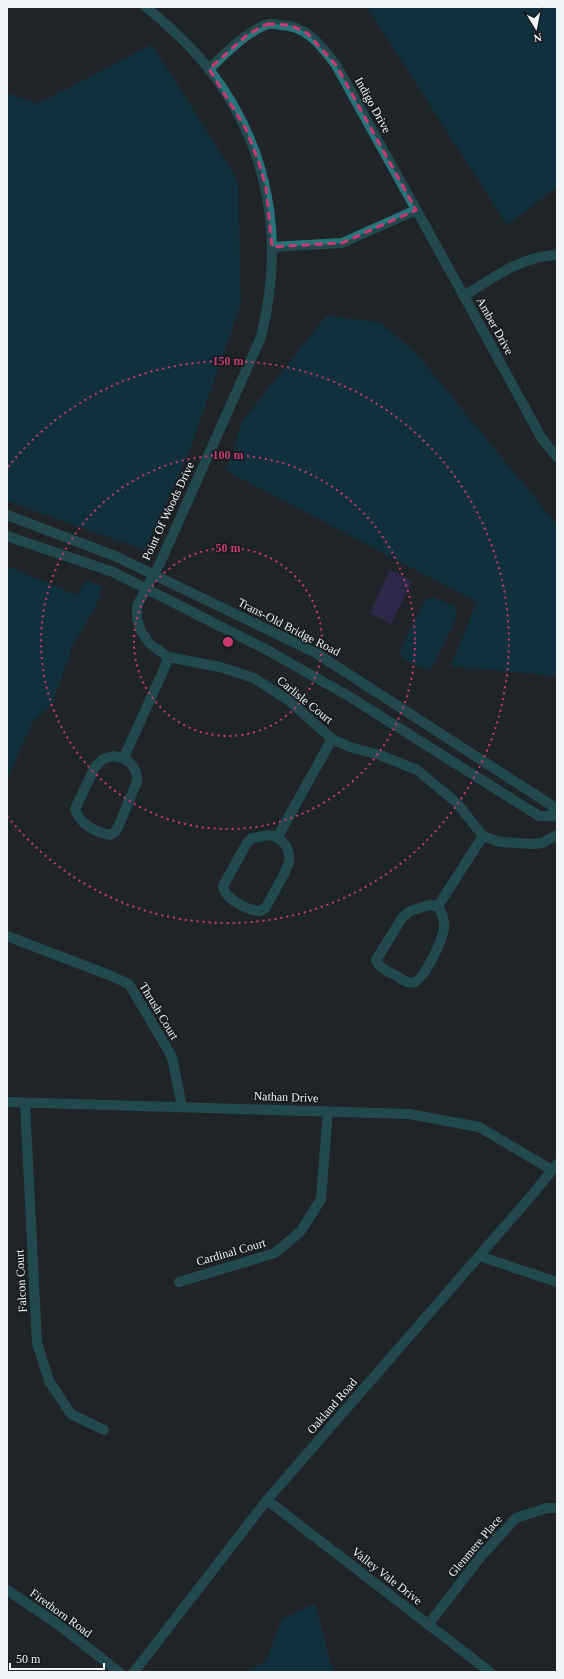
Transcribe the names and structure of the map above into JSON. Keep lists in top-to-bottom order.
{
  "streets": {
    "street": [
      "Indigo Drive",
      "Amber Drive",
      "Point Of Woods Drive",
      "Trans-Old Bridge Road",
      "Carlisle Court",
      "Thrush Court",
      "Nathan Drive",
      "Cardinal Court",
      "Falcon Court",
      "Oakland Road",
      "Glenmere Place",
      "Valley Vale Drive",
      "Firethorn Road"
    ]
  },
  "crossings": [
    ["Indigo Drive", "Amber Drive"],
    ["Indigo Drive", "Point Of Woods Drive"],
    ["Point Of Woods Drive", "Trans-Old Bridge Road"],
    ["Point Of Woods Drive", "Carlisle Court"],
    ["Trans-Old Bridge Road", "Carlisle Court"],
    ["Thrush Court", "Nathan Drive"],
    ["Nathan Drive", "Cardinal Court"],
    ["Nathan Drive", "Falcon Court"],
    ["Nathan Drive", "Oakland Road"],
    ["Oakland Road", "Valley Vale Drive"],
    ["Glenmere Place", "Valley Vale Drive"]
  ],
  "scale_bar": "50 m",
  "north": "bottom",
  "rings": ["150 m", "100 m", "50 m"]
}
